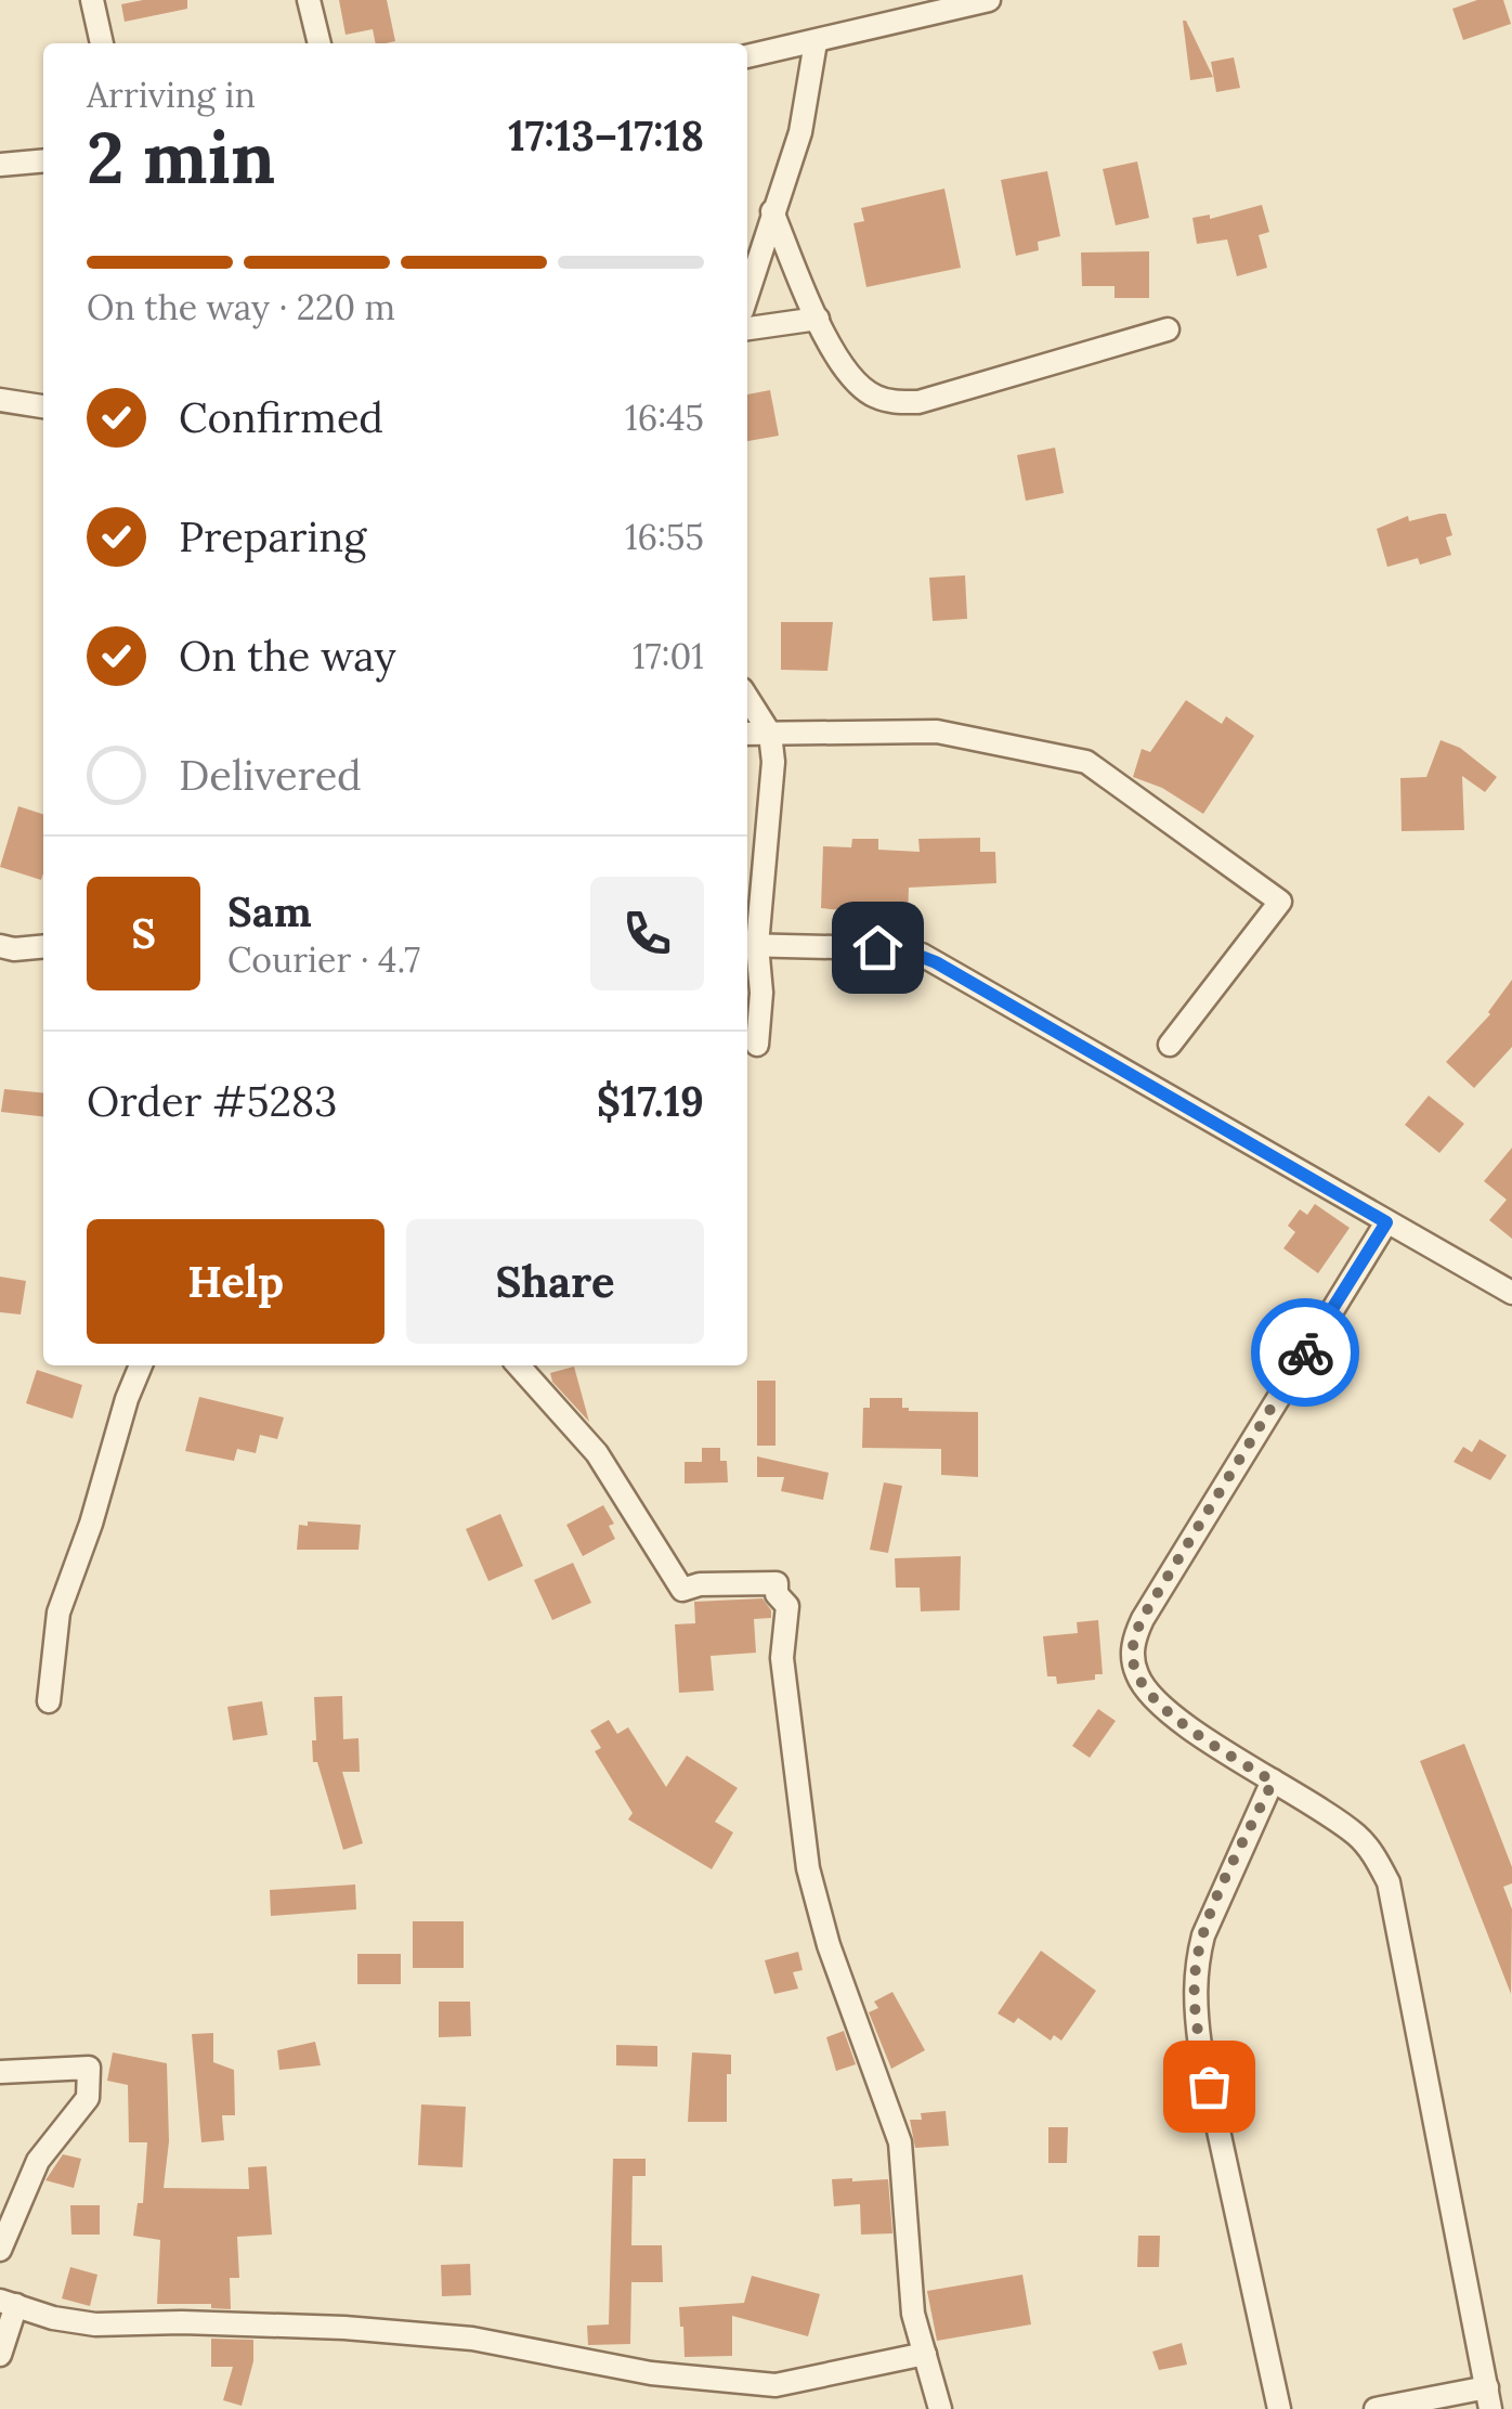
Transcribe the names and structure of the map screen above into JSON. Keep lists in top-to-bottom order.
{
  "page": {
    "heading": ["2 min", "Arriving in", "17:13–17:18"],
    "panel": [
      "Sam",
      "Courier · 4.7",
      "Order #5283",
      "$17.19"
    ],
    "bar": "On the way · 220 m",
    "list": [
      ["Confirmed", "16:45"],
      ["Preparing", "16:55"],
      ["On the way", "17:01"],
      "Delivered"
    ],
    "round": "S",
    "buttons": ["Help", "Share"]
  }
}
